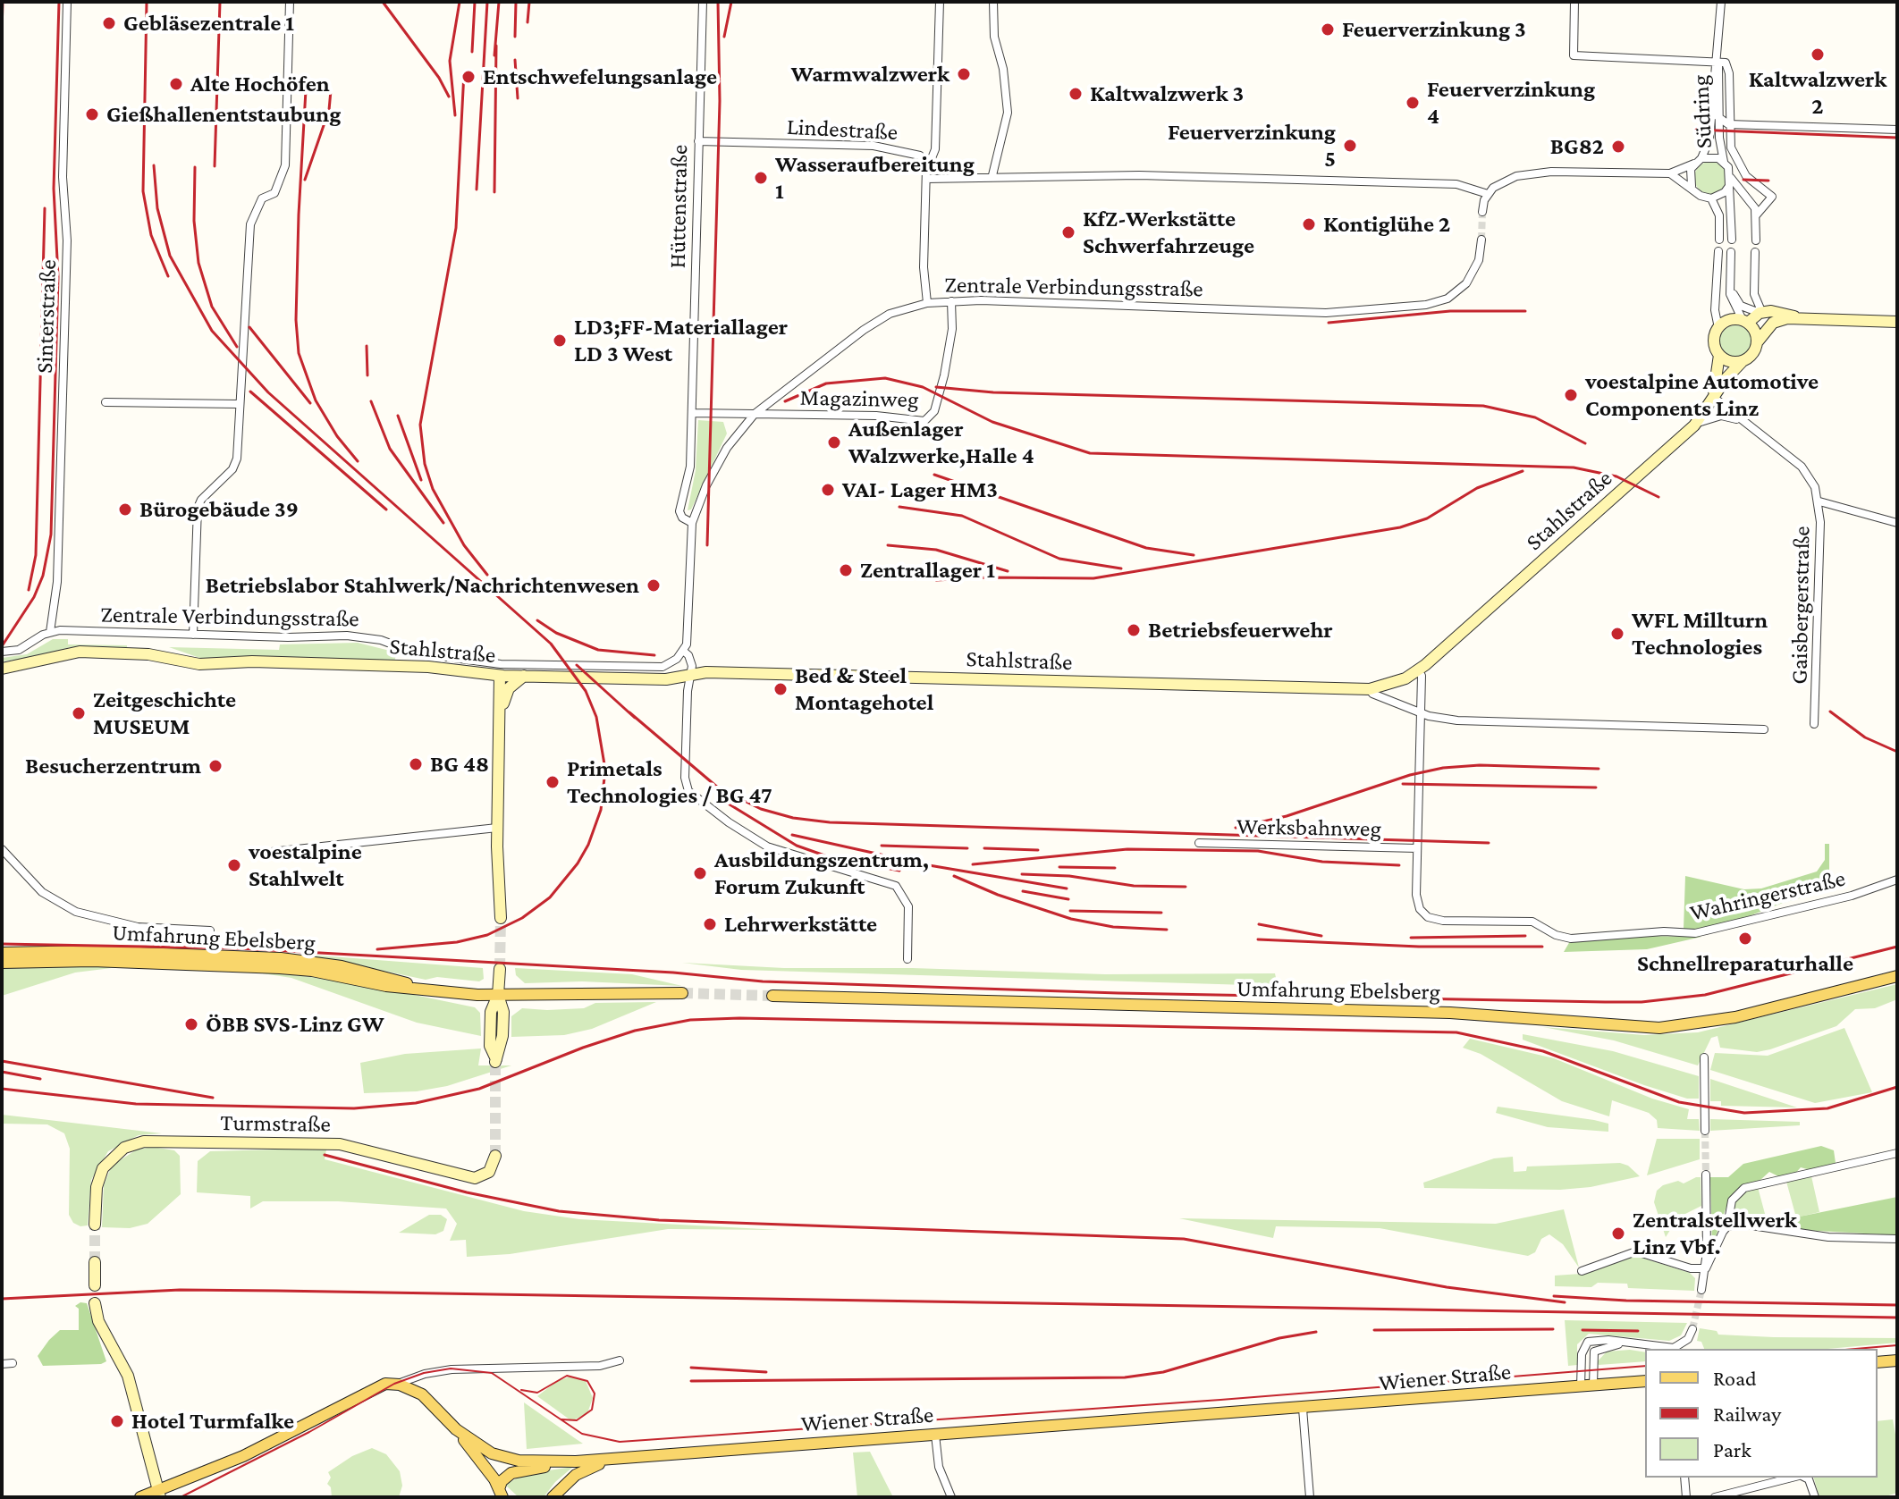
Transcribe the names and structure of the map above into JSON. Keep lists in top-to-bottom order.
{
  "streets": {
    "main road": ["Umfahrung Ebelsberg", "Wiener Straße"],
    "street": [
      "Südring",
      "Lindestraße",
      "Hüttenstraße",
      "Zentrale Verbindungsstraße",
      "Sinterstraße",
      "Magazinweg",
      "Stahlstraße",
      "Gaisbergerstraße",
      "Werksbahnweg",
      "Wahringerstraße",
      "Turmstraße"
    ]
  },
  "crossings": [
    ["Lindestraße", "Hüttenstraße"],
    ["Lindestraße", "Zentrale Verbindungsstraße"],
    ["Hüttenstraße", "Zentrale Verbindungsstraße"],
    ["Zentrale Verbindungsstraße", "Sinterstraße"],
    ["Zentrale Verbindungsstraße", "Magazinweg"],
    ["Zentrale Verbindungsstraße", "Stahlstraße"],
    ["Stahlstraße", "Gaisbergerstraße"],
    ["Stahlstraße", "Wahringerstraße"],
    ["Werksbahnweg", "Wahringerstraße"]
  ],
  "places": [
    "Gebläsezentrale 1",
    "Feuerverzinkung 3",
    "Kaltwalzwerk 2",
    "Warmwalzwerk",
    "Entschwefelungsanlage",
    "Alte Hochöfen",
    "Kaltwalzwerk 3",
    "Feuerverzinkung 4",
    "Gießhallenentstaubung",
    "Feuerverzinkung 5",
    "BG82",
    "Wasseraufbereitung 1",
    "Kontiglühe 2",
    "KfZ-Werkstätte Schwerfahrzeuge",
    "LD3;FF-Materiallager LD 3 West",
    "voestalpine Automotive Components Linz",
    "Außenlager Walzwerke,Halle 4",
    "VAI- Lager HM3",
    "Bürogebäude 39",
    "Zentrallager 1",
    "Betriebslabor Stahlwerk/Nachrichtenwesen",
    "Betriebsfeuerwehr",
    "WFL Millturn Technologies",
    "Bed & Steel Montagehotel",
    "Zeitgeschichte MUSEUM",
    "BG 48",
    "Besucherzentrum",
    "Primetals Technologies / BG 47",
    "voestalpine Stahlwelt",
    "Ausbildungszentrum, Forum Zukunft",
    "Lehrwerkstätte",
    "Schnellreparaturhalle",
    "ÖBB SVS-Linz GW",
    "Zentralstellwerk Linz Vbf.",
    "Hotel Turmfalke"
  ],
  "legend": ["Road", "Railway", "Park"]
}
